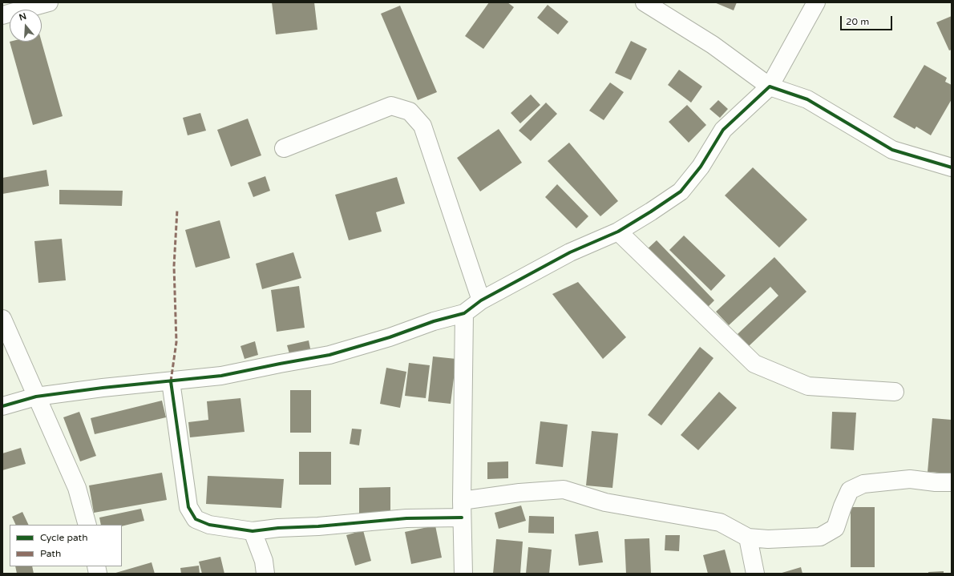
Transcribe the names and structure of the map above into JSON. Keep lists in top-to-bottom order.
{
  "legend": ["Cycle path", "Path"],
  "scale_bar": "20 m",
  "north": "top"
}
